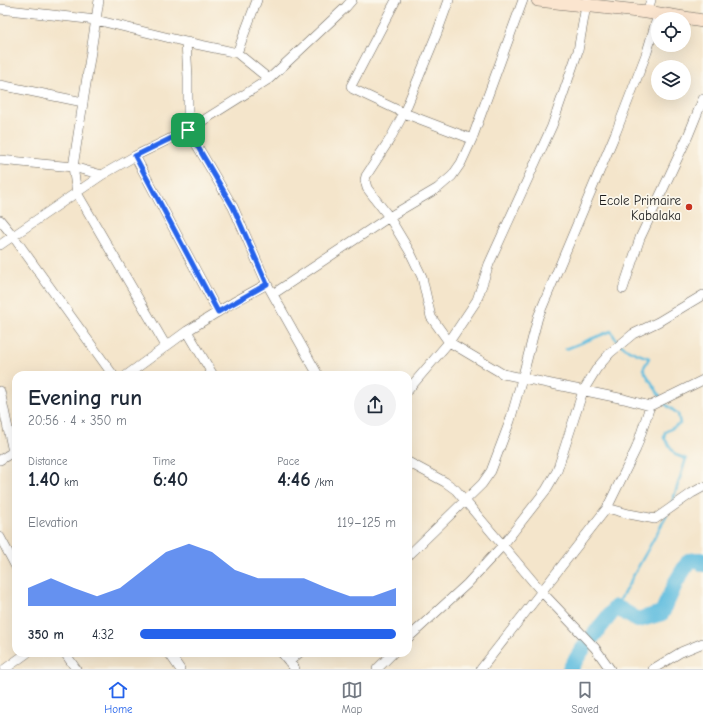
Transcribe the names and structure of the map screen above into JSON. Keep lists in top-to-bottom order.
{
  "places": ["Ecole Primaire Kabalaka"],
  "page": {
    "heading": ["Evening run", "20:56 · 4 × 350 m"],
    "stats": [
      ["Distance", "1.40 km"],
      ["Time", "6:40"],
      ["Pace", "4:46 /km"]
    ],
    "chart": ["Elevation", "119–125 m"],
    "list": [
      {
        "name": "350 m",
        "note": "4:32"
      }
    ],
    "tabs": ["Home", "Map", "Saved"]
  }
}
